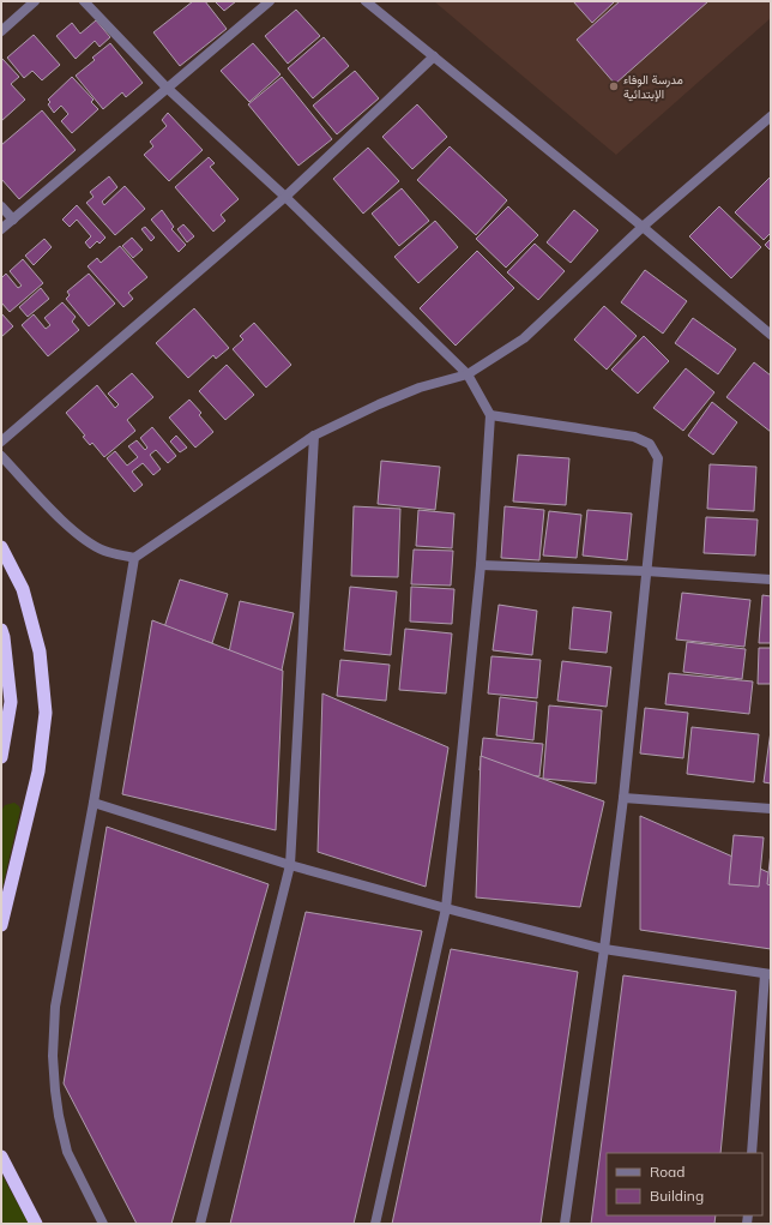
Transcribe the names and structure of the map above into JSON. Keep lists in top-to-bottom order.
{
  "places": ["مدرسة الوفاء الإبتدائية"],
  "legend": ["Road", "Building"]
}
